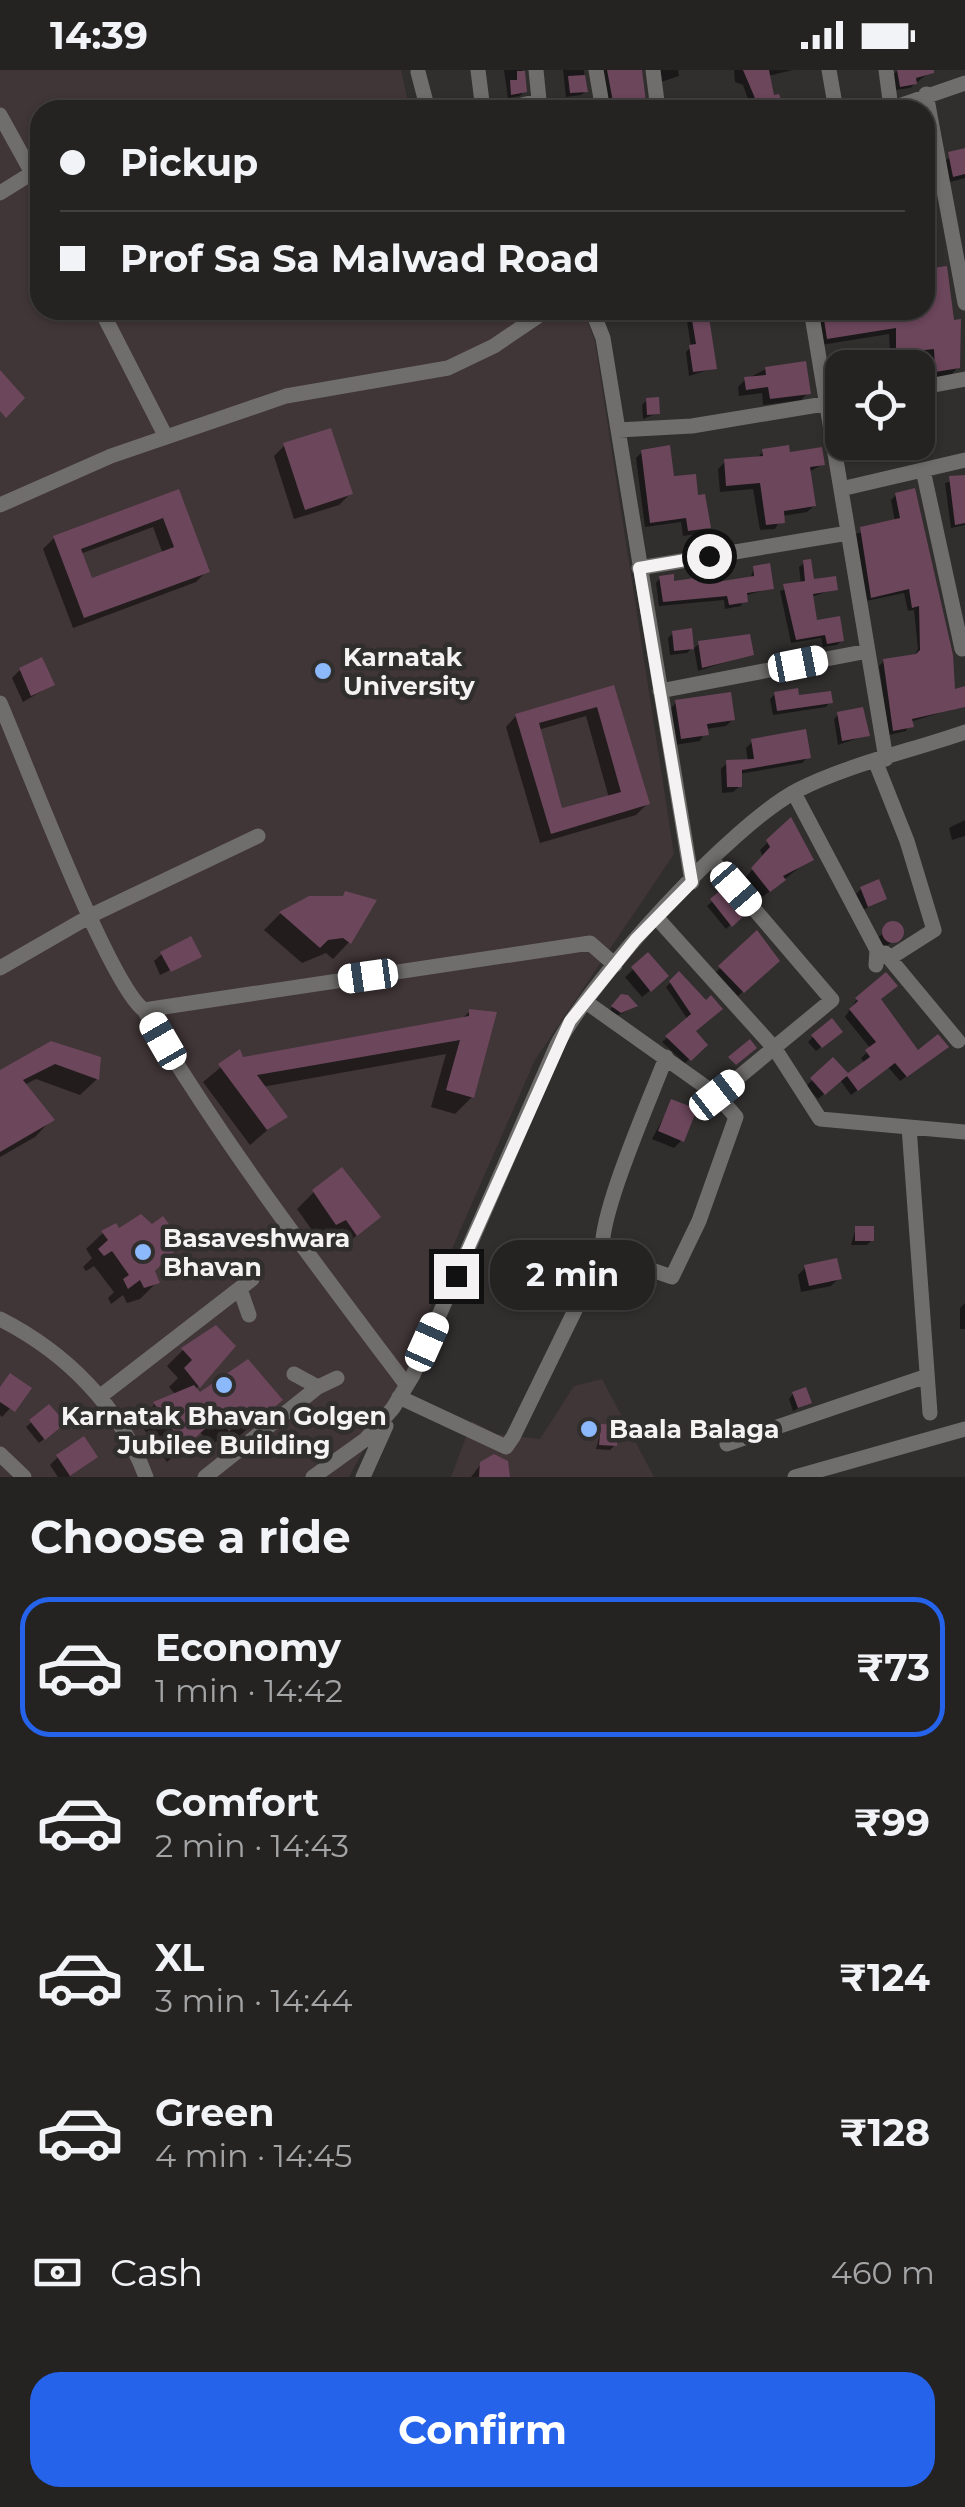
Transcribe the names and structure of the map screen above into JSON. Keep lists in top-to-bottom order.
{
  "places": [
    "Karnatak University",
    "Basaveshwara Bhavan",
    "Karnatak Bhavan Golgen Jubilee Building",
    "Baala Balaga"
  ],
  "page": {
    "status": "14:39",
    "banner": ["Pickup", "Prof Sa Sa Malwad Road"],
    "bubble": "2 min",
    "heading": "Choose a ride",
    "list": [
      {
        "name": "Economy",
        "note": "1 min · 14:42",
        "value": "₹73"
      },
      {
        "name": "Comfort",
        "note": "2 min · 14:43",
        "value": "₹99"
      },
      {
        "name": "XL",
        "note": "3 min · 14:44",
        "value": "₹124"
      },
      {
        "name": "Green",
        "note": "4 min · 14:45",
        "value": "₹128"
      }
    ],
    "pay": ["Cash", "460 m"],
    "buttons": "Confirm"
  }
}
